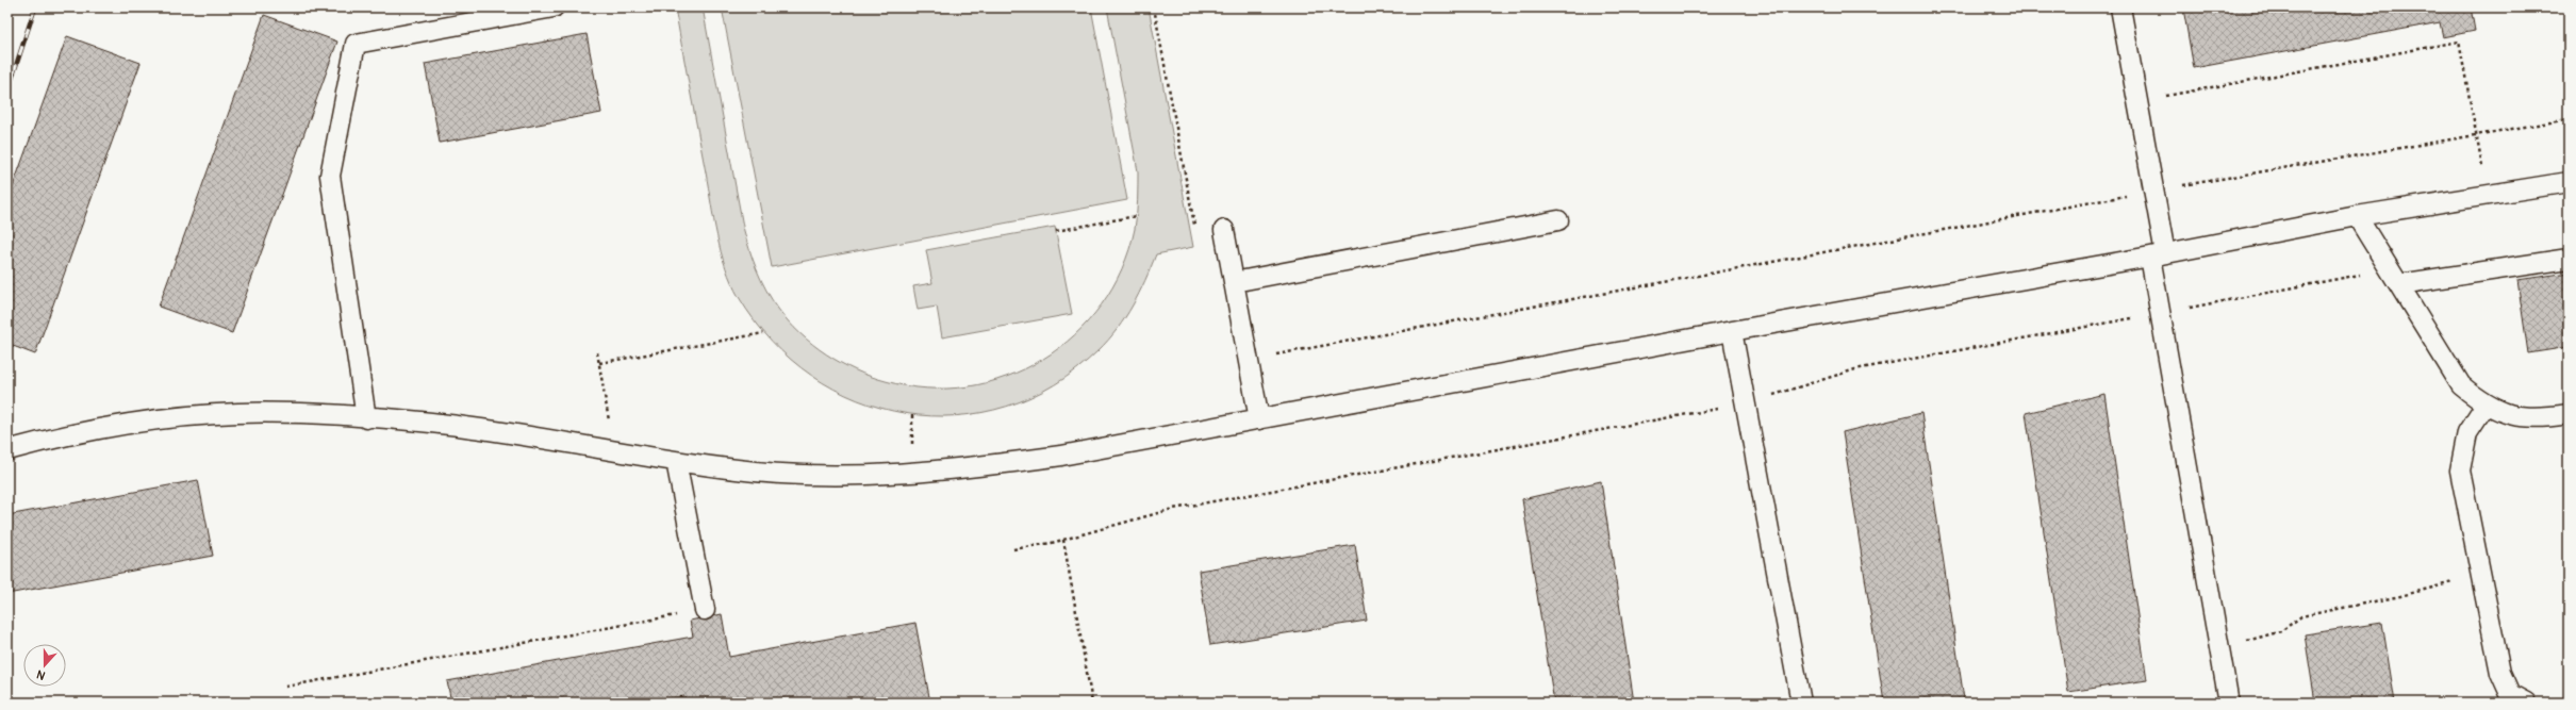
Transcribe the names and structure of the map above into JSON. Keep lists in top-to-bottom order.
{
  "north": "bottom"
}
